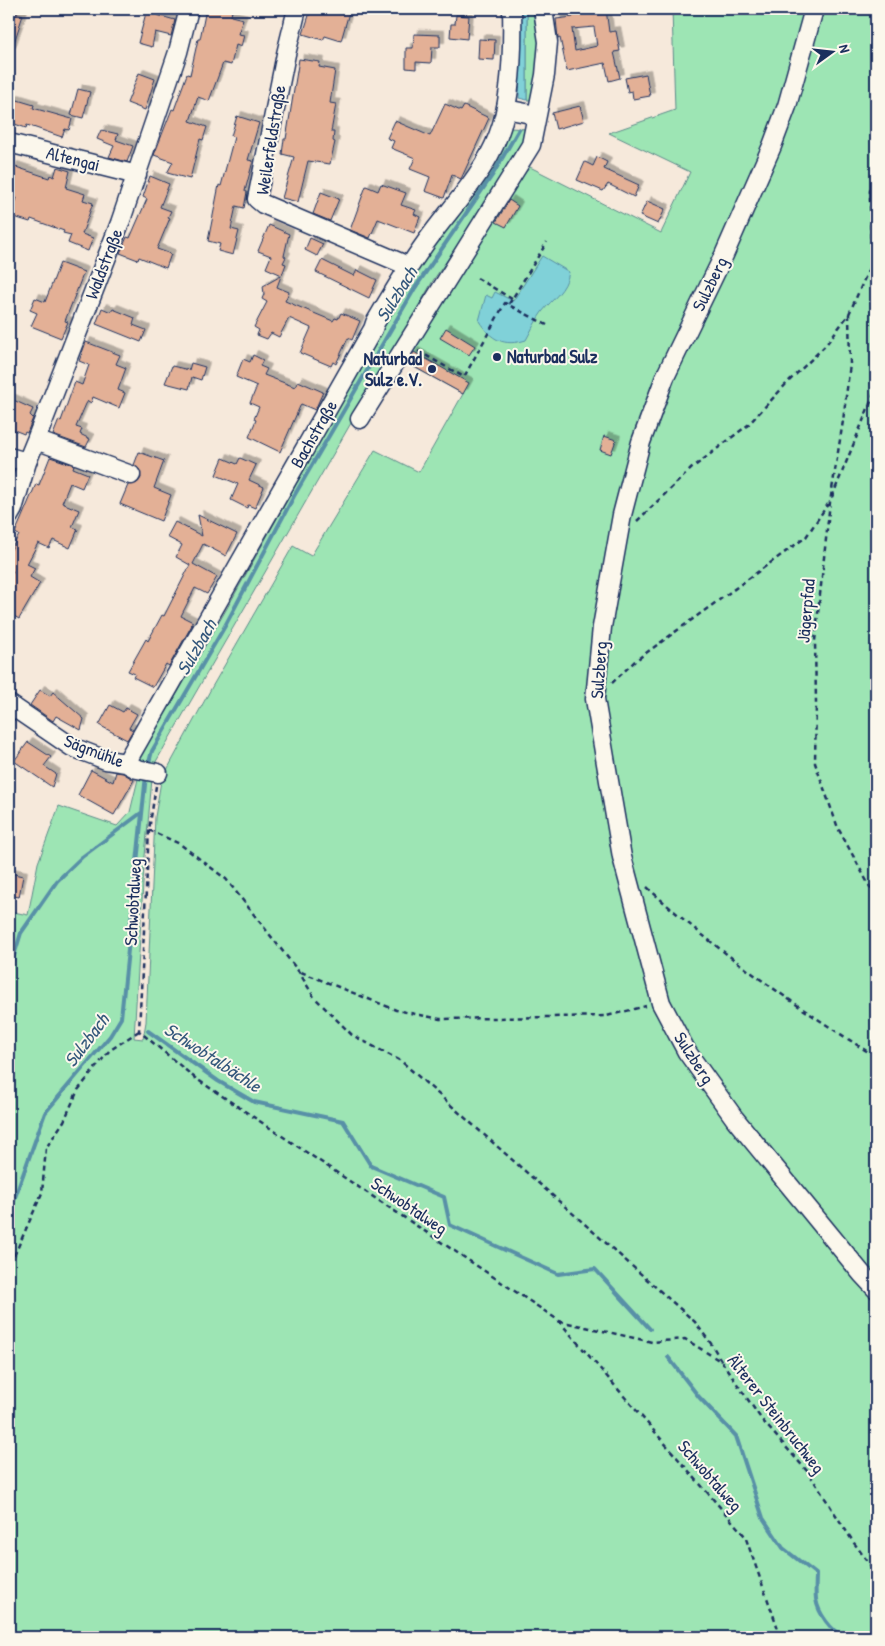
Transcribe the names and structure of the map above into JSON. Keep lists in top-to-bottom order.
{
  "streets": {
    "street": [
      "Weilerfeldstraße",
      "Altengai",
      "Waldstraße",
      "Sulzberg",
      "Bachstraße",
      "Sägmühle"
    ],
    "path": ["Jägerpfad", "Schwobtalweg", "Älterer Steinbruchweg"]
  },
  "crossings": [
    ["Weilerfeldstraße", "Bachstraße"],
    ["Altengai", "Waldstraße"],
    ["Bachstraße", "Sägmühle"],
    ["Bachstraße", "Schwobtalweg"],
    ["Sägmühle", "Schwobtalweg"],
    ["Schwobtalweg", "Älterer Steinbruchweg"]
  ],
  "water": ["Sulzbach", "Schwobtalbächle"],
  "places": ["Naturbad Sulz", "Naturbad Sulz e.V."],
  "north": "right"
}
